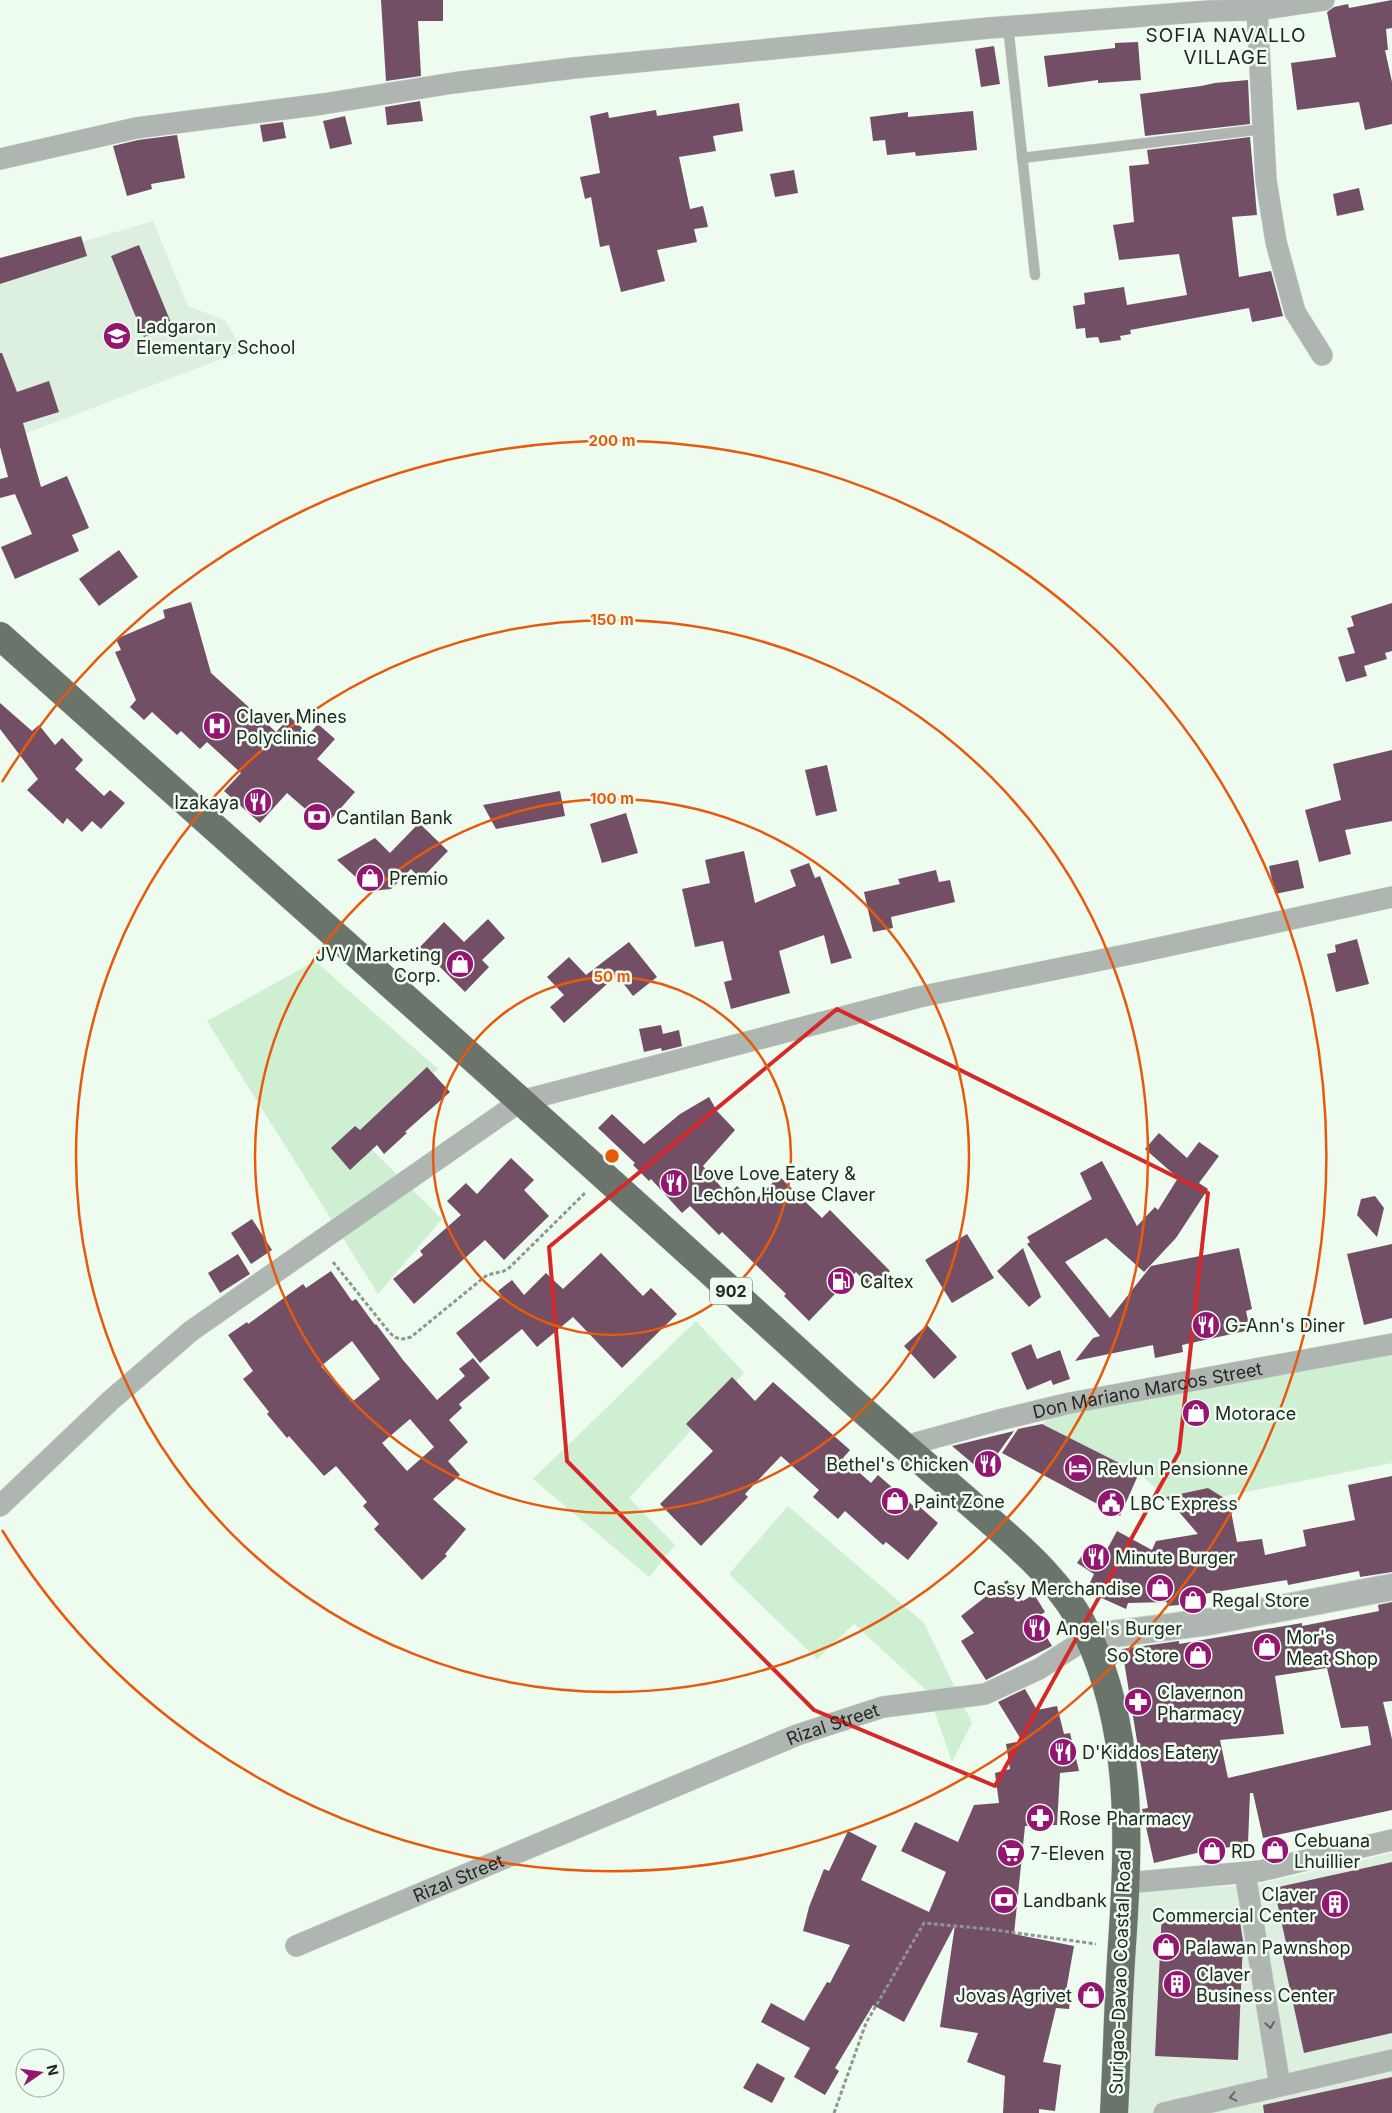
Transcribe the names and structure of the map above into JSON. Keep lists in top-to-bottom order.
{
  "streets": {
    "highway": ["902", "Surigao-Davao Coastal Road"],
    "street": ["Don Mariano Marcos Street", "Rizal Street"]
  },
  "crossings": [
    ["Don Mariano Marcos Street", "Surigao-Davao Coastal Road"],
    ["Rizal Street", "Surigao-Davao Coastal Road"]
  ],
  "districts": ["SOFIA NAVALLO VILLAGE"],
  "places": {
    "school or university": ["Ladgaron Elementary School"],
    "hospital": ["Claver Mines Polyclinic"],
    "restaurant": [
      "Izakaya",
      "Love Love Eatery & Lechon House Claver",
      "G-Ann's Diner",
      "Bethel's Chicken",
      "Minute Burger",
      "Angel's Burger",
      "D'Kiddos Eatery"
    ],
    "bank": ["Cantilan Bank", "Landbank"],
    "shop": [
      "Premio",
      "JVV Marketing Corp.",
      "Motorace",
      "Paint Zone",
      "Cassy Merchandise",
      "Regal Store",
      "Mor's Meat Shop",
      "So Store",
      "Cebuana Lhuillier",
      "RD",
      "Palawan Pawnshop",
      "Jovas Agrivet"
    ],
    "fuel station": ["Caltex"],
    "hotel": ["Revlun Pensionne"],
    "public building": ["LBC Express"],
    "pharmacy": ["Clavernon Pharmacy", "Rose Pharmacy"],
    "supermarket": ["7-Eleven"],
    "building": ["Claver Commercial Center", "Claver Business Center"]
  },
  "north": "right",
  "rings": [
    "200 m",
    "150 m",
    "100 m",
    "50 m"
  ]
}
